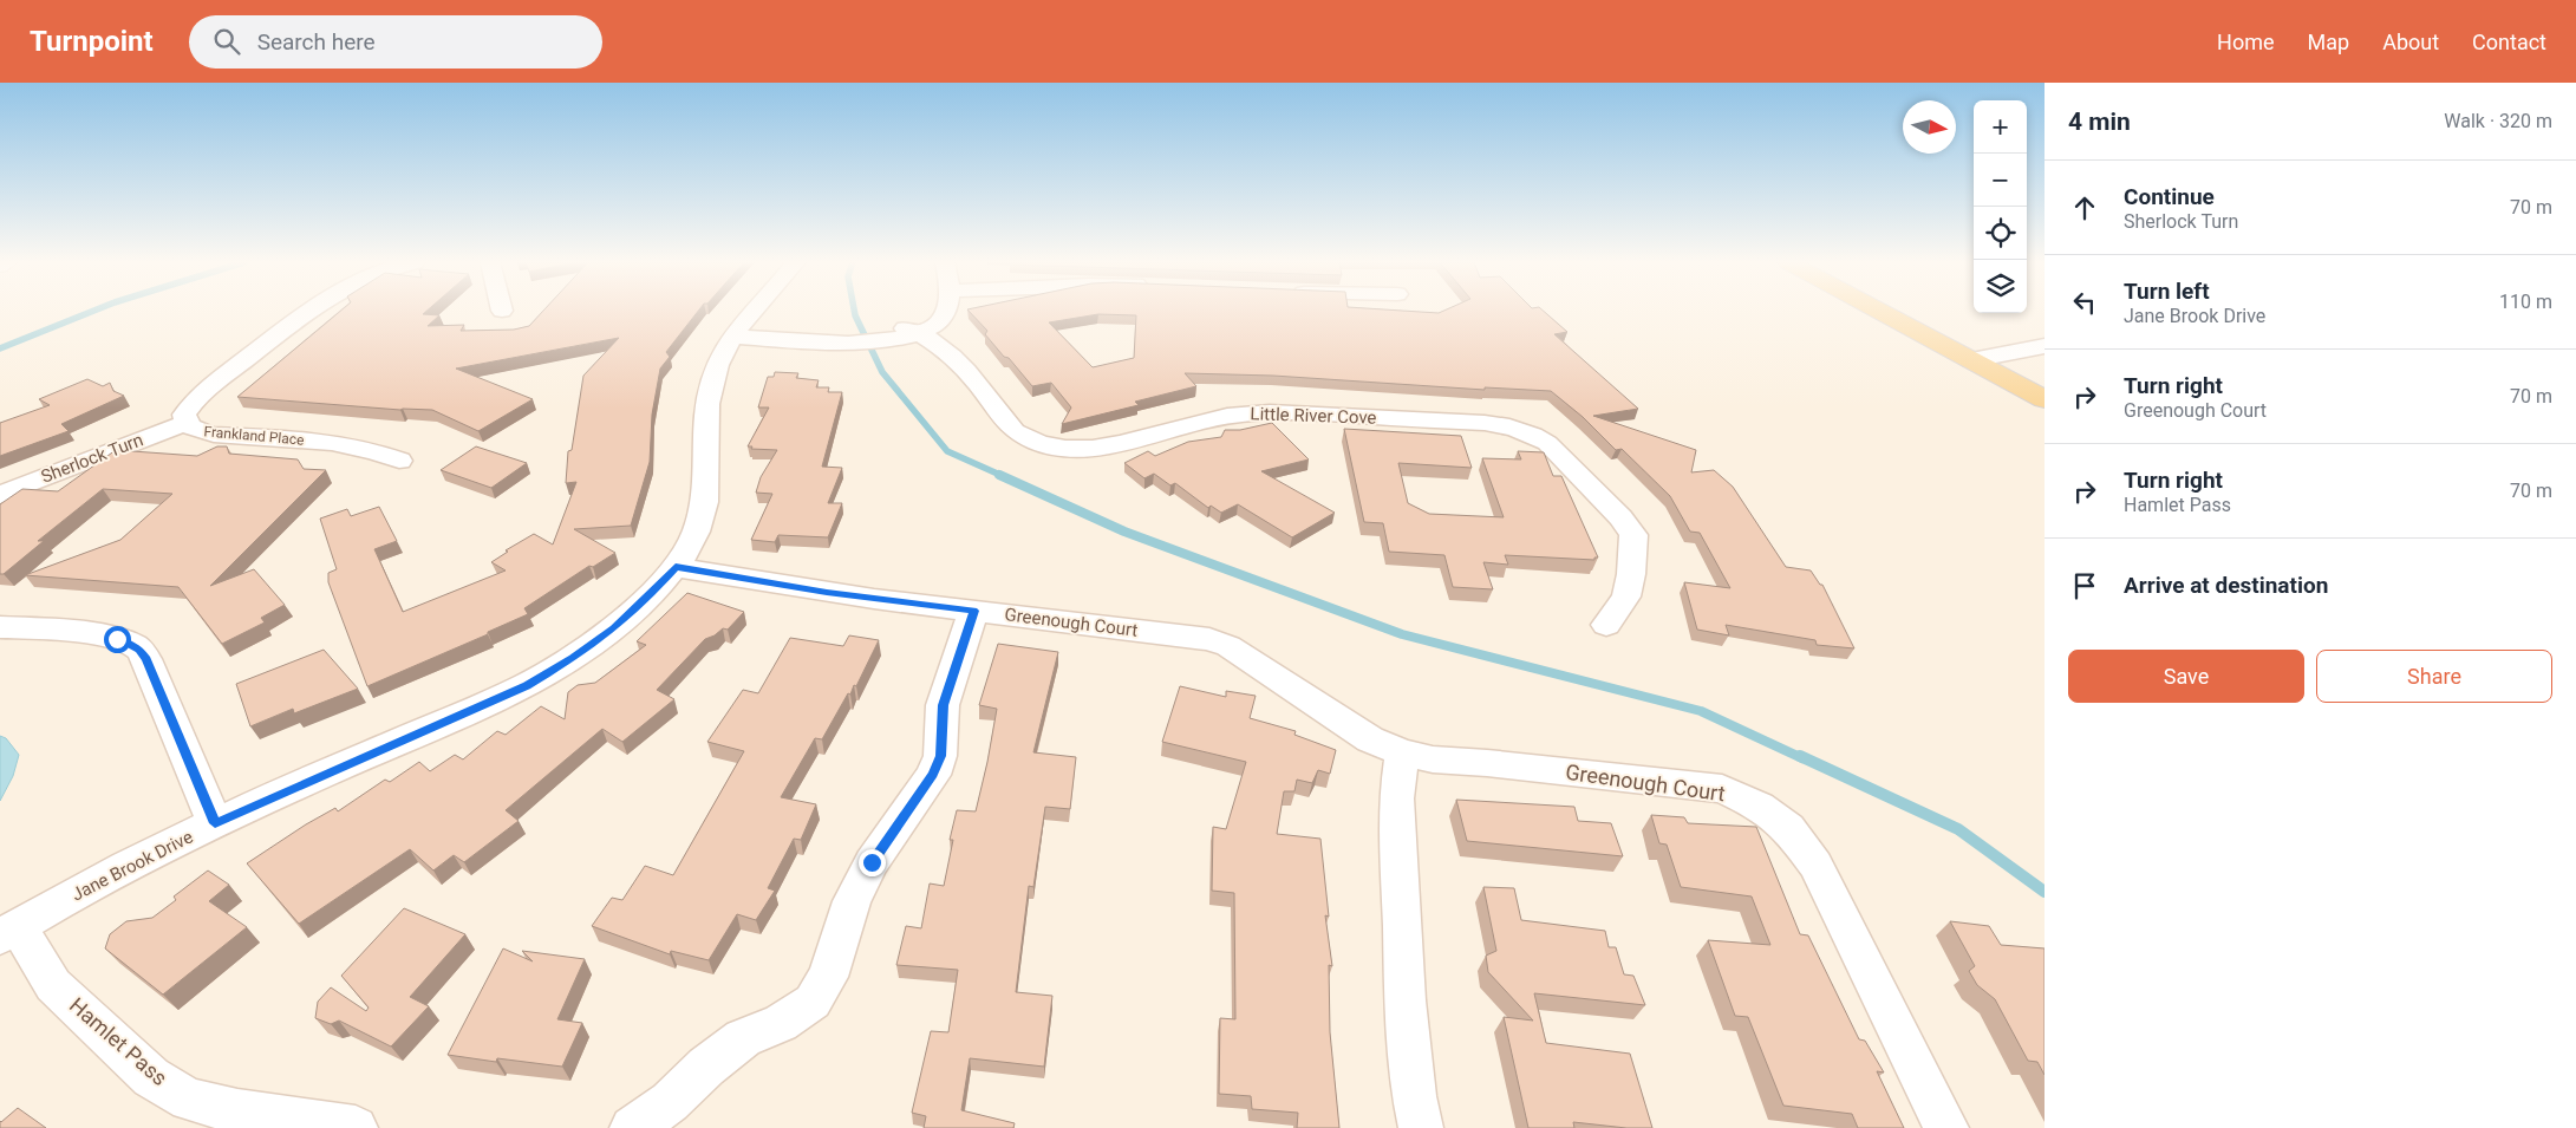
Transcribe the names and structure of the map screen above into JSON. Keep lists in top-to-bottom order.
{
  "streets": {
    "street": [
      "Little River Cove",
      "Frankland Place",
      "Sherlock Turn",
      "Greenough Court",
      "Jane Brook Drive",
      "Hamlet Pass"
    ]
  },
  "crossings": [
    ["Frankland Place", "Sherlock Turn"],
    ["Greenough Court", "Jane Brook Drive"],
    ["Jane Brook Drive", "Hamlet Pass"]
  ],
  "north": "right",
  "page": {
    "header": "Turnpoint",
    "search": "Search here",
    "nav": [
      "Home",
      "Map",
      "About",
      "Contact"
    ],
    "heading": ["4 min", "Walk · 320 m"],
    "map_buttons": ["+", "−"],
    "list": [
      ["Continue", "Sherlock Turn", "70 m"],
      ["Turn left", "Jane Brook Drive", "110 m"],
      ["Turn right", "Greenough Court", "70 m"],
      ["Turn right", "Hamlet Pass", "70 m"],
      "Arrive at destination"
    ],
    "buttons": ["Save", "Share"]
  }
}
